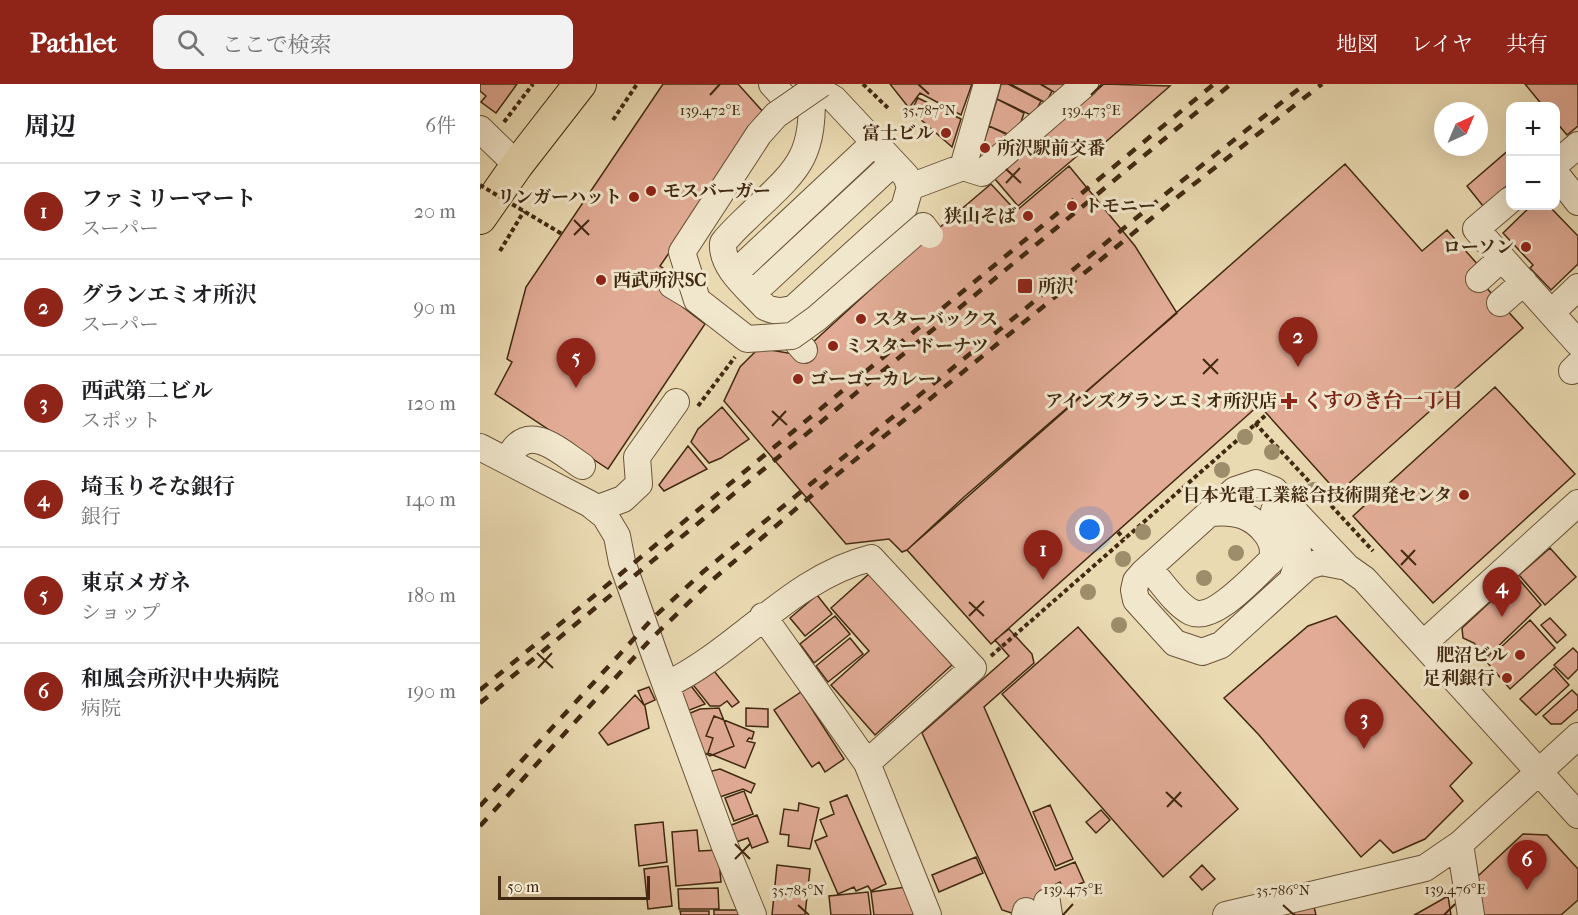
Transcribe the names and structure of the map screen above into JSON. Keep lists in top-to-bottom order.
{
  "districts": ["くすのき台一丁目"],
  "places": {
    "other": [
      "富士ビル",
      "所沢駅前交番",
      "モスバーガー",
      "リンガーハット",
      "トモニー",
      "狭山そば",
      "ローソン",
      "西武所沢SC",
      "スターバックス",
      "ミスタードーナツ",
      "ゴーゴーカレー",
      "日本光電工業総合技術開発センタ",
      "肥沼ビル",
      "足利銀行"
    ],
    "transit": ["所沢"],
    "health": ["アインズグランエミオ所沢店"]
  },
  "scale_bar": "50 m",
  "north": "top right",
  "page": {
    "header": "Pathlet",
    "search": "ここで検索",
    "nav": ["地図", "レイヤ", "共有"],
    "heading": ["周辺", "6件"],
    "map_buttons": ["+", "−"],
    "list": [
      {
        "mark": "1",
        "name": "ファミリーマート",
        "note": "スーパー",
        "value": "20 m"
      },
      {
        "mark": "2",
        "name": "グランエミオ所沢",
        "note": "スーパー",
        "value": "90 m"
      },
      {
        "mark": "3",
        "name": "西武第二ビル",
        "note": "スポット",
        "value": "120 m"
      },
      {
        "mark": "4",
        "name": "埼玉りそな銀行",
        "note": "銀行",
        "value": "140 m"
      },
      {
        "mark": "5",
        "name": "東京メガネ",
        "note": "ショップ",
        "value": "180 m"
      },
      {
        "mark": "6",
        "name": "和風会所沢中央病院",
        "note": "病院",
        "value": "190 m"
      }
    ],
    "pins": [
      "2",
      "5",
      "1",
      "4",
      "3",
      "6"
    ],
    "scale": "50 m"
  },
  "coordinates": [
    "35.787°N",
    "139.472°E",
    "139.473°E",
    "139.475°E",
    "139.476°E",
    "35.785°N",
    "35.786°N"
  ]
}
